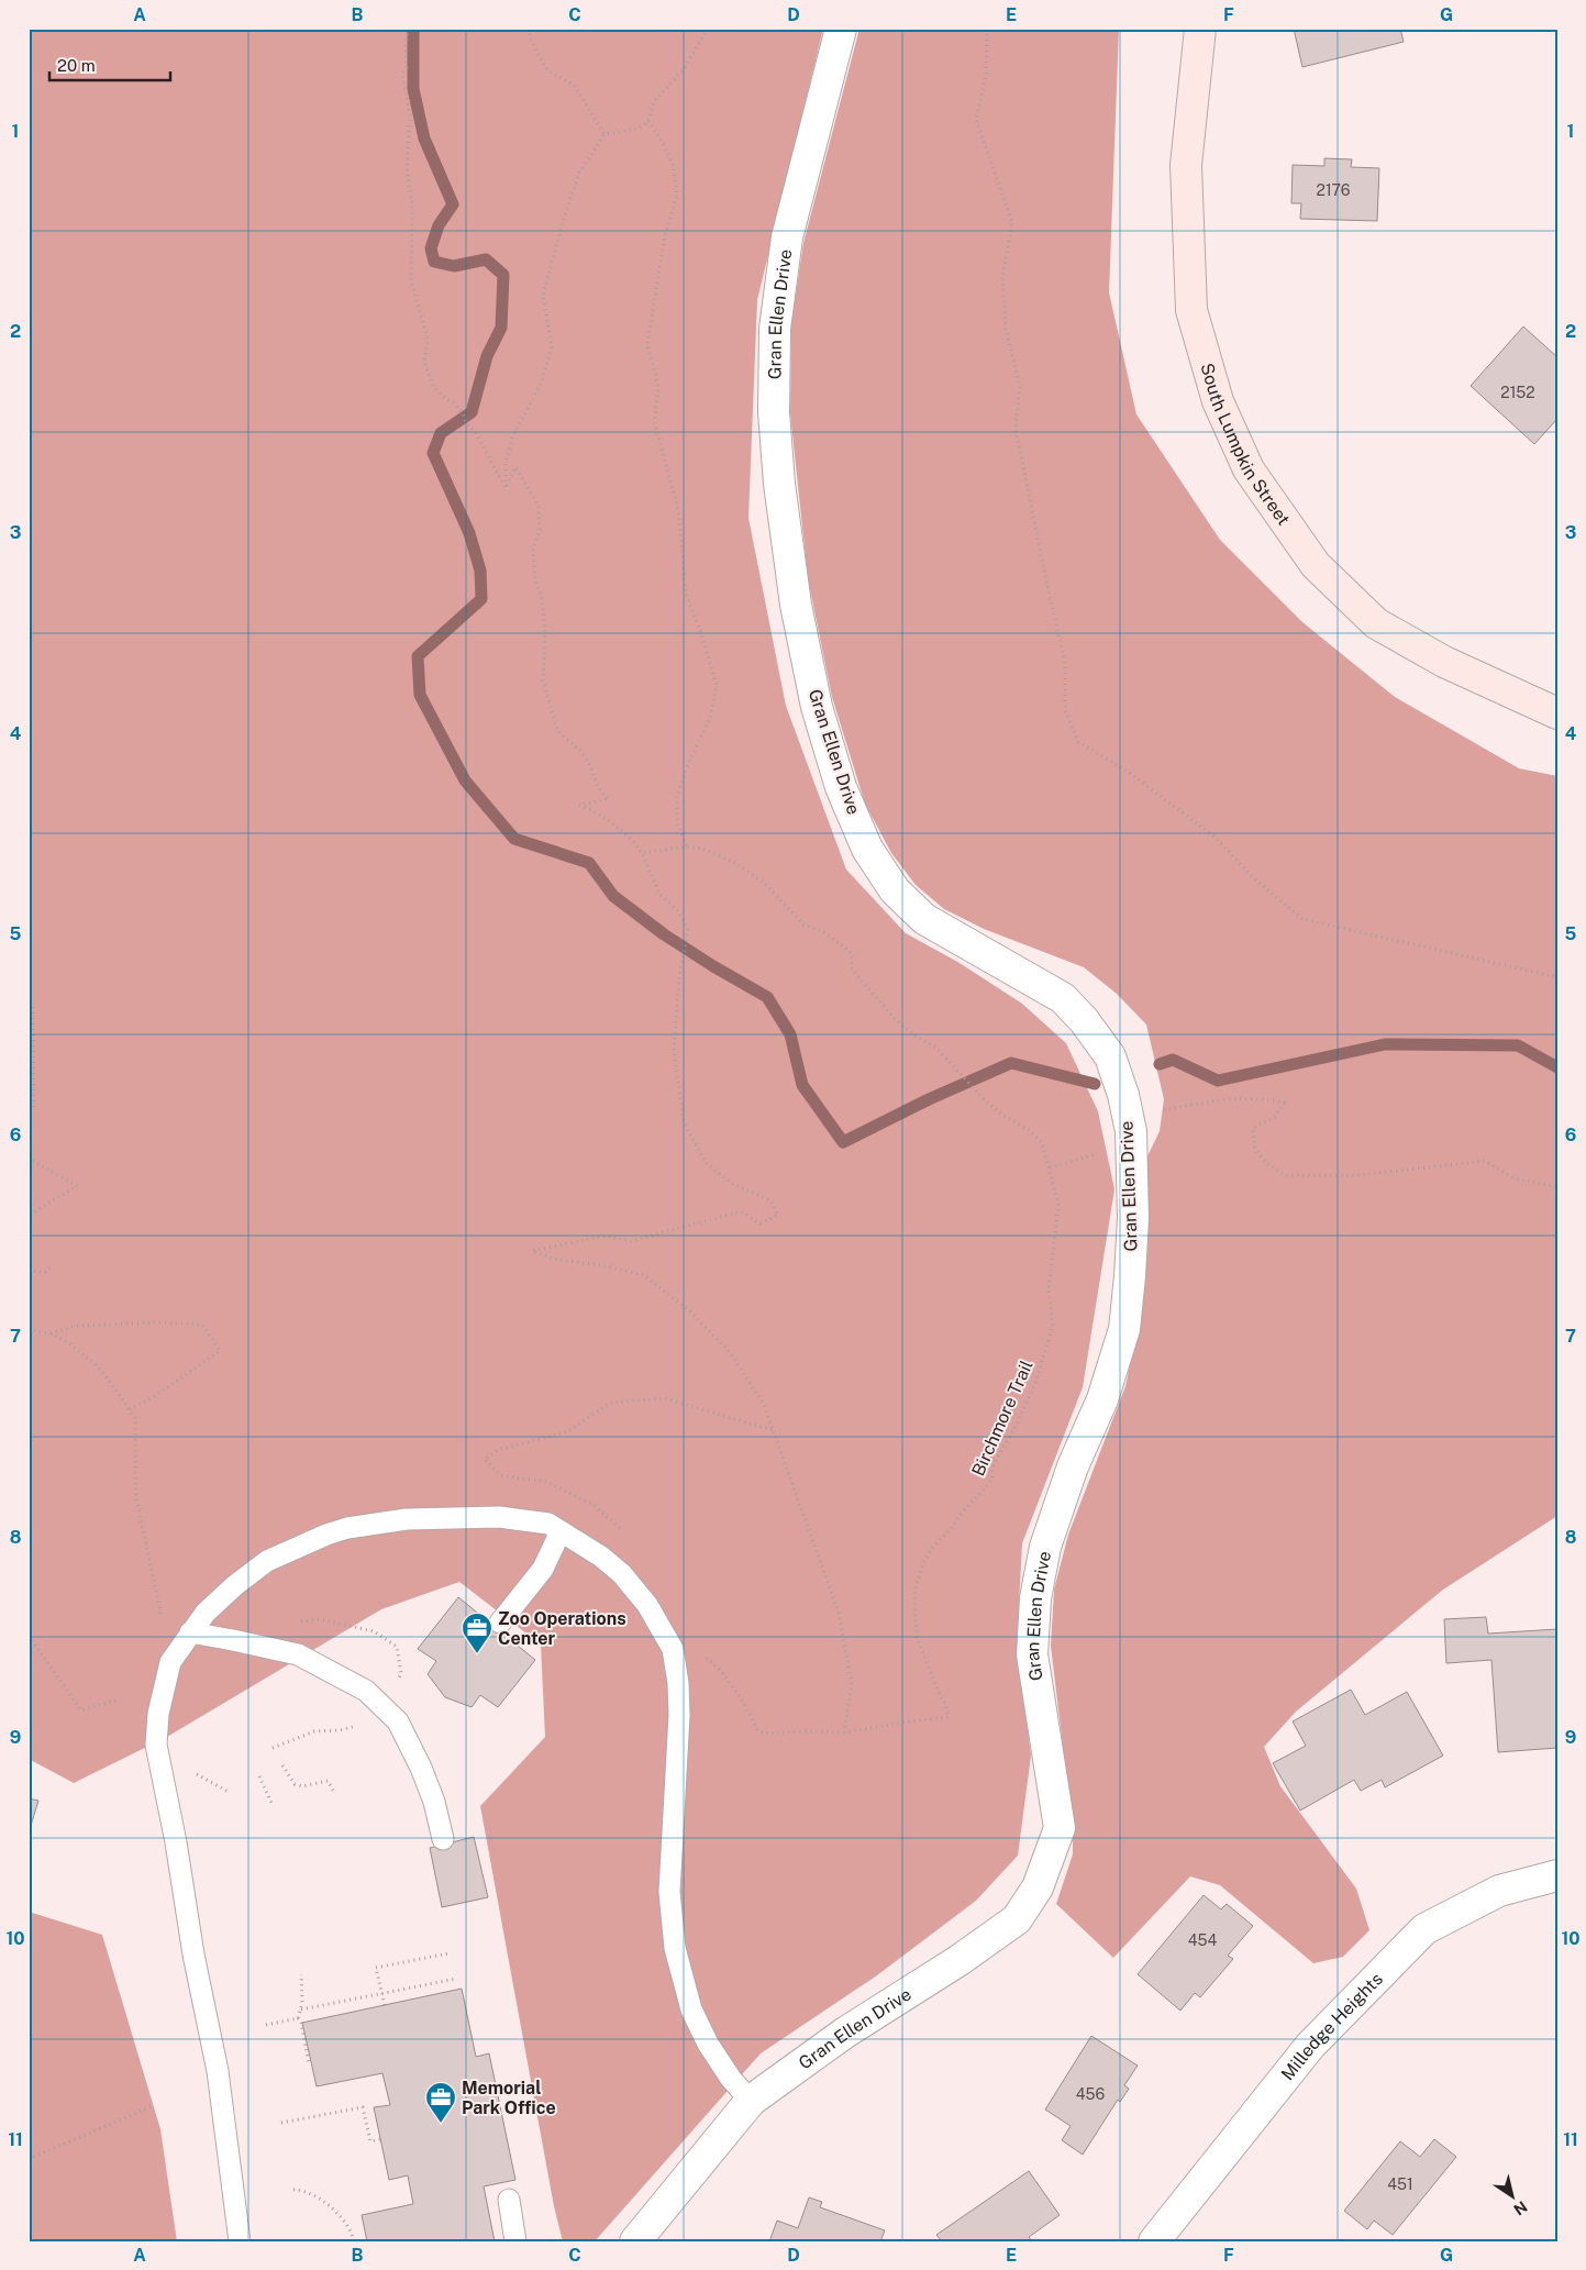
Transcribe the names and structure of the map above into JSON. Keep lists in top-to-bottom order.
{
  "streets": {
    "main road": ["South Lumpkin Street"],
    "street": ["Gran Ellen Drive", "Milledge Heights"],
    "path": ["Birchmore Trail"]
  },
  "places": {
    "office": ["Zoo Operations Center", "Memorial Park Office"]
  },
  "house_numbers": [
    "2176",
    "2152",
    "454",
    "456",
    "451"
  ],
  "scale_bar": "20 m",
  "north": "bottom right",
  "grid": {
    "columns": [
      "A",
      "B",
      "C",
      "D",
      "E",
      "F",
      "G"
    ],
    "rows": [
      "1",
      "2",
      "3",
      "4",
      "5",
      "6",
      "7",
      "8",
      "9",
      "10",
      "11"
    ]
  }
}
